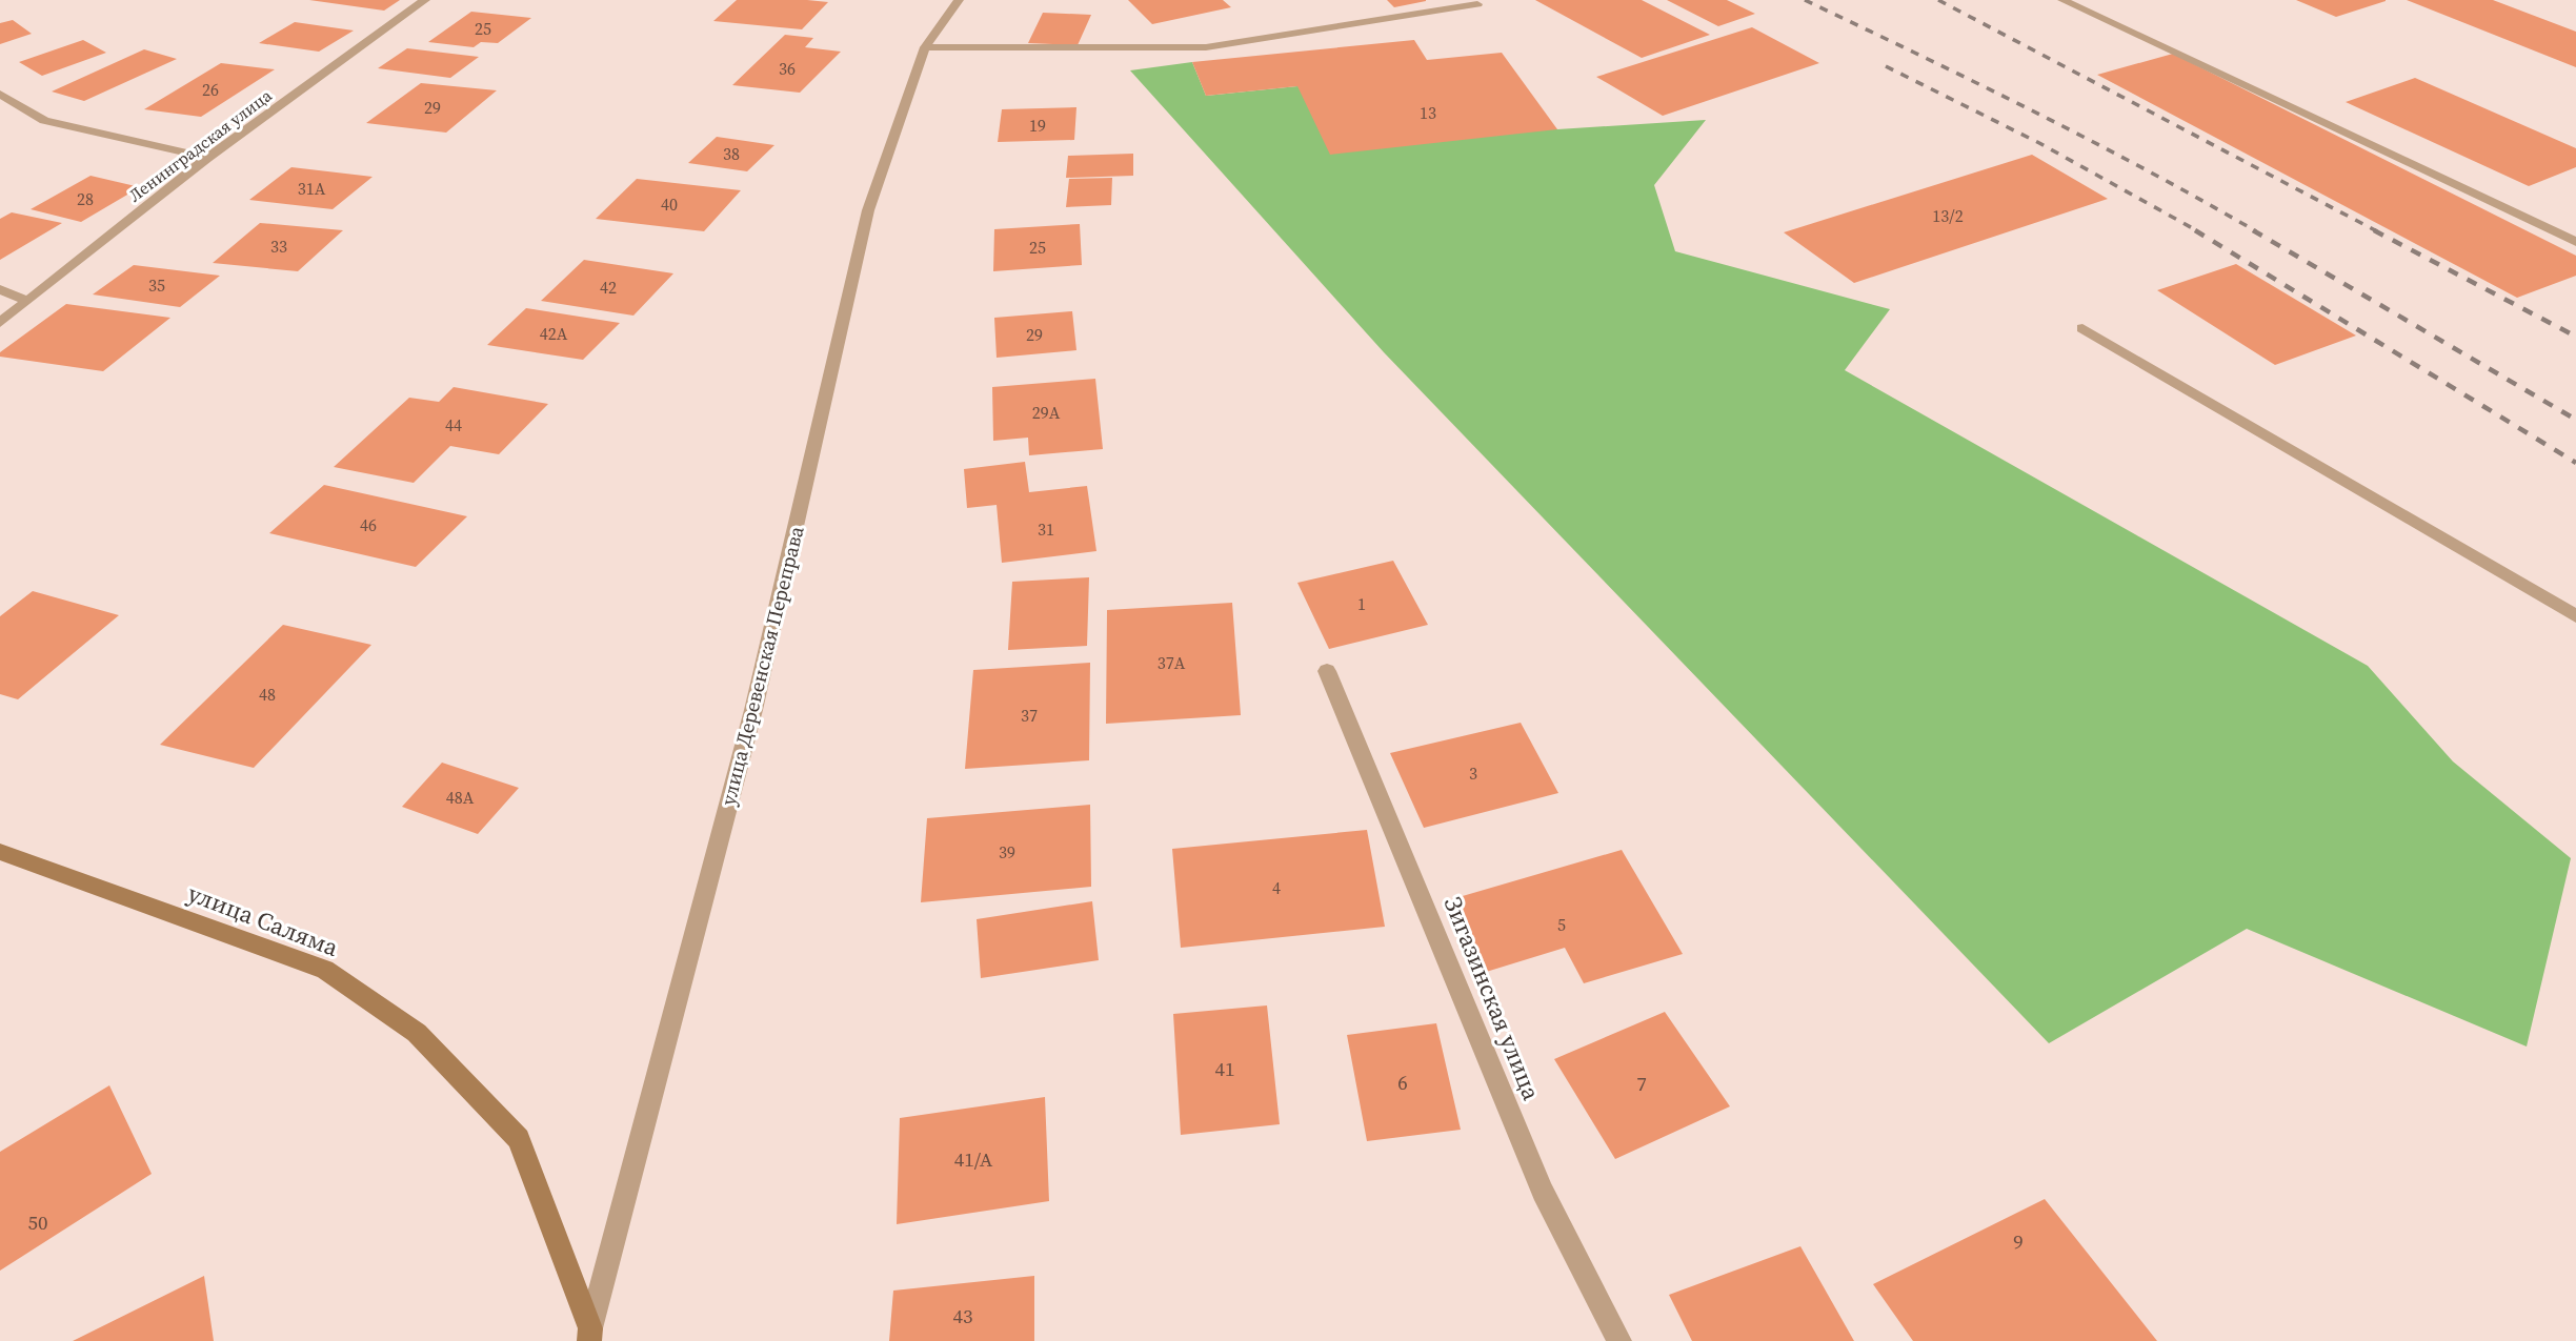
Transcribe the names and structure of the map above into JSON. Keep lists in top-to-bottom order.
{
  "streets": {
    "street": [
      "Ленинградская улица",
      "улица Деревенская Переправа",
      "улица Саляма",
      "Зигазинская улица"
    ]
  },
  "crossings": [
    ["улица Деревенская Переправа", "улица Саляма"]
  ],
  "house_numbers": [
    "25",
    "36",
    "26",
    "29",
    "13",
    "19",
    "38",
    "31А",
    "28",
    "40",
    "13/2",
    "33",
    "25",
    "35",
    "42",
    "42А",
    "29",
    "29А",
    "44",
    "46",
    "31",
    "1",
    "37А",
    "48",
    "37",
    "3",
    "48А",
    "39",
    "4",
    "5",
    "41",
    "6",
    "7",
    "41/А",
    "50",
    "9",
    "43"
  ]
}
